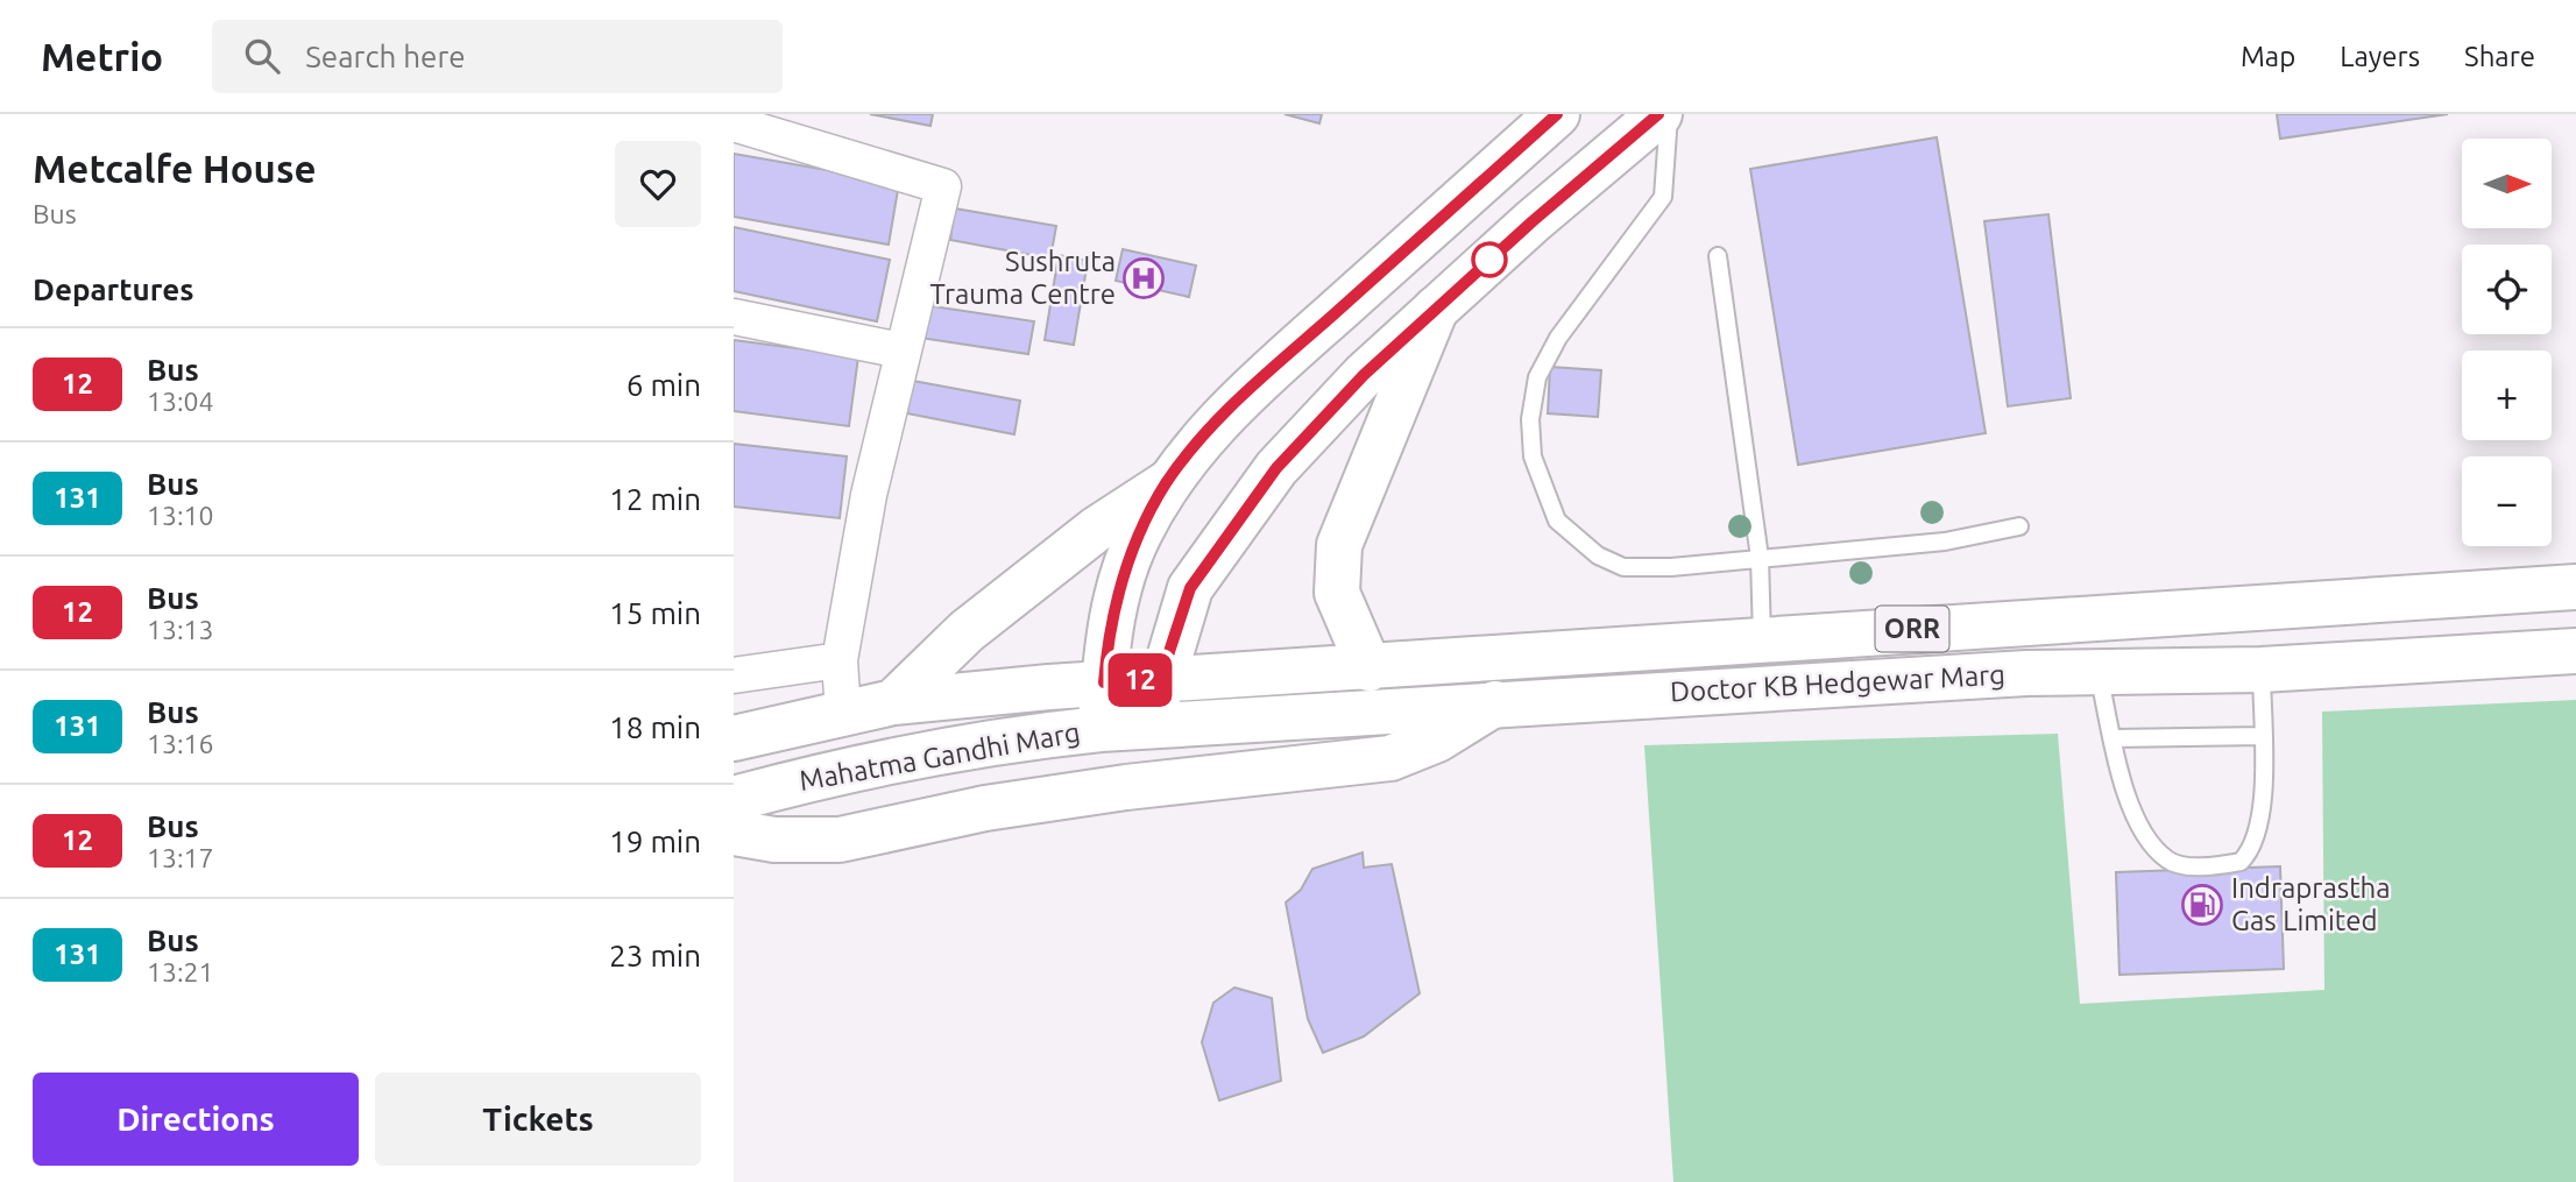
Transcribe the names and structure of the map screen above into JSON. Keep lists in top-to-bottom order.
{
  "streets": {
    "main road": ["ORR", "Doctor KB Hedgewar Marg", "Mahatma Gandhi Marg"]
  },
  "crossings": [
    ["Doctor KB Hedgewar Marg", "Mahatma Gandhi Marg"]
  ],
  "places": {
    "hospital": ["Sushruta Trauma Centre"],
    "fuel station": ["Indraprastha Gas Limited"]
  },
  "lines": ["bus line 12"],
  "north": "right",
  "page": {
    "header": "Metrio",
    "search": "Search here",
    "nav": ["Map", "Layers", "Share"],
    "heading": [
      ["Metcalfe House", "Bus"],
      "Departures"
    ],
    "on_map": "12",
    "map_buttons": ["+", "−"],
    "list": [
      {
        "mark": "12",
        "name": "Bus",
        "note": "13:04",
        "value": "6 min"
      },
      {
        "mark": "131",
        "name": "Bus",
        "note": "13:10",
        "value": "12 min"
      },
      {
        "mark": "12",
        "name": "Bus",
        "note": "13:13",
        "value": "15 min"
      },
      {
        "mark": "131",
        "name": "Bus",
        "note": "13:16",
        "value": "18 min"
      },
      {
        "mark": "12",
        "name": "Bus",
        "note": "13:17",
        "value": "19 min"
      },
      {
        "mark": "131",
        "name": "Bus",
        "note": "13:21",
        "value": "23 min"
      }
    ],
    "buttons": ["Directions", "Tickets"]
  }
}
